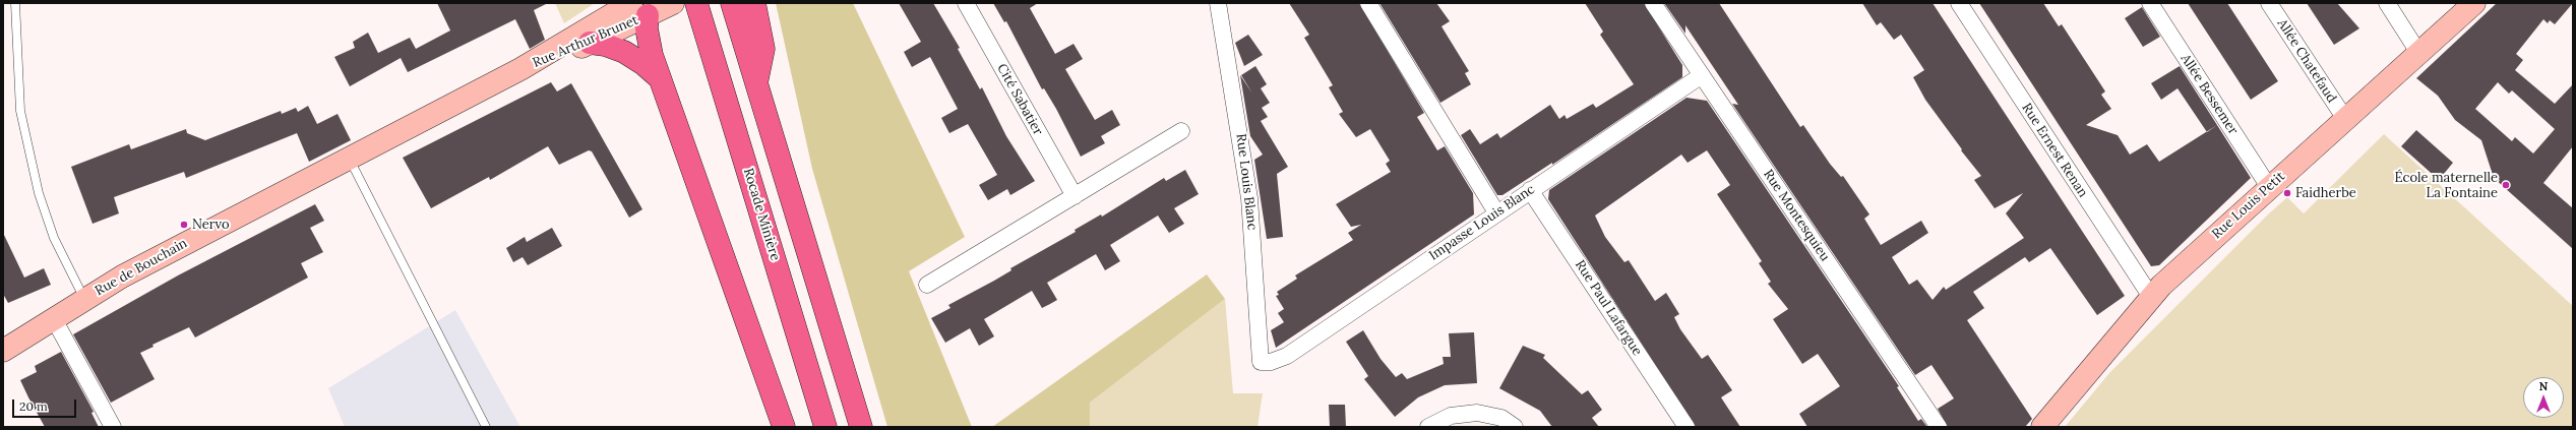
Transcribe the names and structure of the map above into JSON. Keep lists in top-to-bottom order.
{
  "streets": {
    "highway": ["Rocade Minière"],
    "street": [
      "Rue Arthur Brunet",
      "Allée Chatefaud",
      "Allée Bessemer",
      "Cité Sabatier",
      "Rue Ernest Renan",
      "Rue Louis Blanc",
      "Rue Louis Petit",
      "Rue Montesquieu",
      "Impasse Louis Blanc",
      "Rue de Bouchain",
      "Rue Paul Lafargue"
    ]
  },
  "crossings": [
    ["Rue Arthur Brunet", "Rue de Bouchain"],
    ["Allée Chatefaud", "Rue Louis Petit"],
    ["Allée Bessemer", "Rue Louis Petit"],
    ["Rue Ernest Renan", "Rue Louis Petit"],
    ["Rue Louis Blanc", "Impasse Louis Blanc"],
    ["Rue Montesquieu", "Impasse Louis Blanc"],
    ["Impasse Louis Blanc", "Rue Paul Lafargue"]
  ],
  "places": ["École maternelle La Fontaine", "Faidherbe", "Nervo"],
  "scale_bar": "20 m",
  "north": "top"
}
